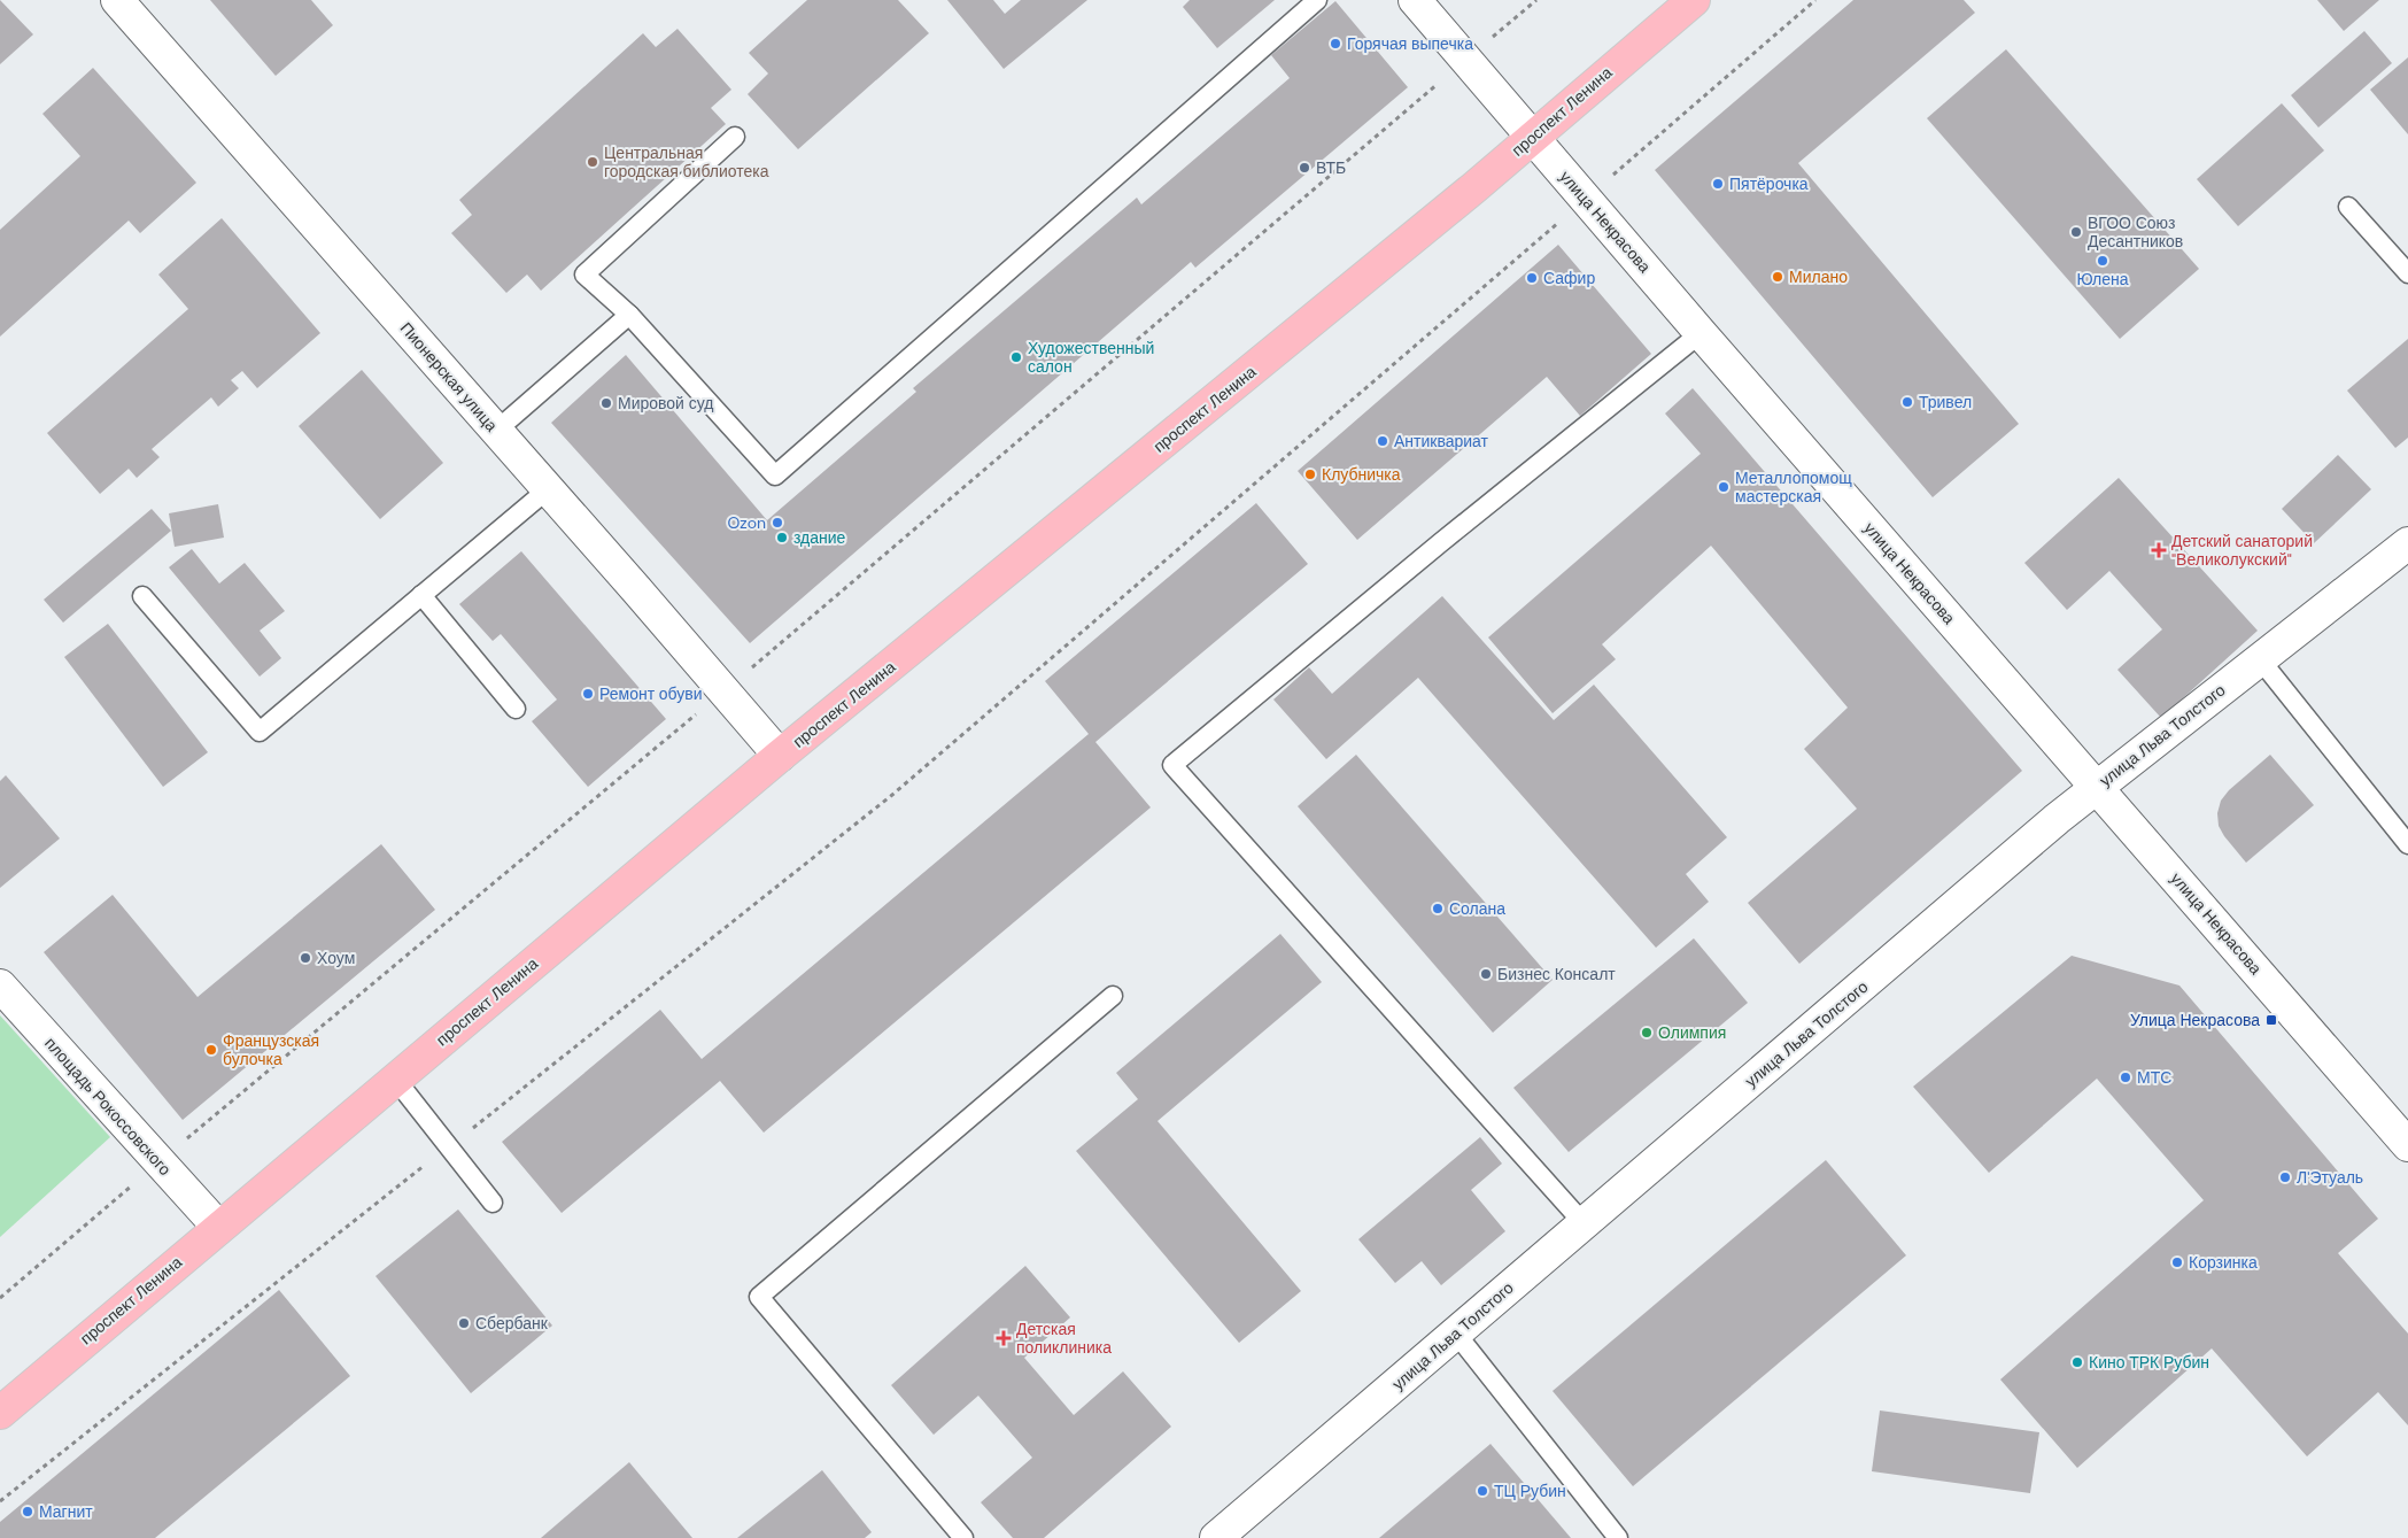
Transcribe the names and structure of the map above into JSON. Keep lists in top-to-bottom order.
{
  "streets": {
    "main road": ["проспект Ленина"],
    "street": [
      "улица Некрасова",
      "Пионерская улица",
      "улица Льва Толстого",
      "площадь Рокоссовского"
    ]
  },
  "crossings": [
    ["проспект Ленина", "улица Некрасова"],
    ["проспект Ленина", "Пионерская улица"],
    ["проспект Ленина", "площадь Рокоссовского"],
    ["улица Некрасова", "улица Льва Толстого"]
  ],
  "places": {
    "other": [
      "Горячая выпечка",
      "Центральная городская библиотека",
      "ВТБ",
      "Пятёрочка",
      "ВГОО Союз Десантников",
      "Юлена",
      "Милано",
      "Сафир",
      "Художественный салон",
      "Тривел",
      "Мировой суд",
      "Антиквариат",
      "Клубничка",
      "Металлопомощ мастерская",
      "Ozon",
      "здание",
      "Ремонт обуви",
      "Солана",
      "Хоум",
      "Бизнес Консалт",
      "Олимпия",
      "Французская булочка",
      "МТС",
      "Л'Этуаль",
      "Корзинка",
      "Сбербанк",
      "Кино ТРК Рубин",
      "ТЦ Рубин",
      "Магнит"
    ],
    "health": ["Детский санаторий \"Великолукский\"", "Детская поликлиника"],
    "transit": ["Улица Некрасова"]
  }
}
